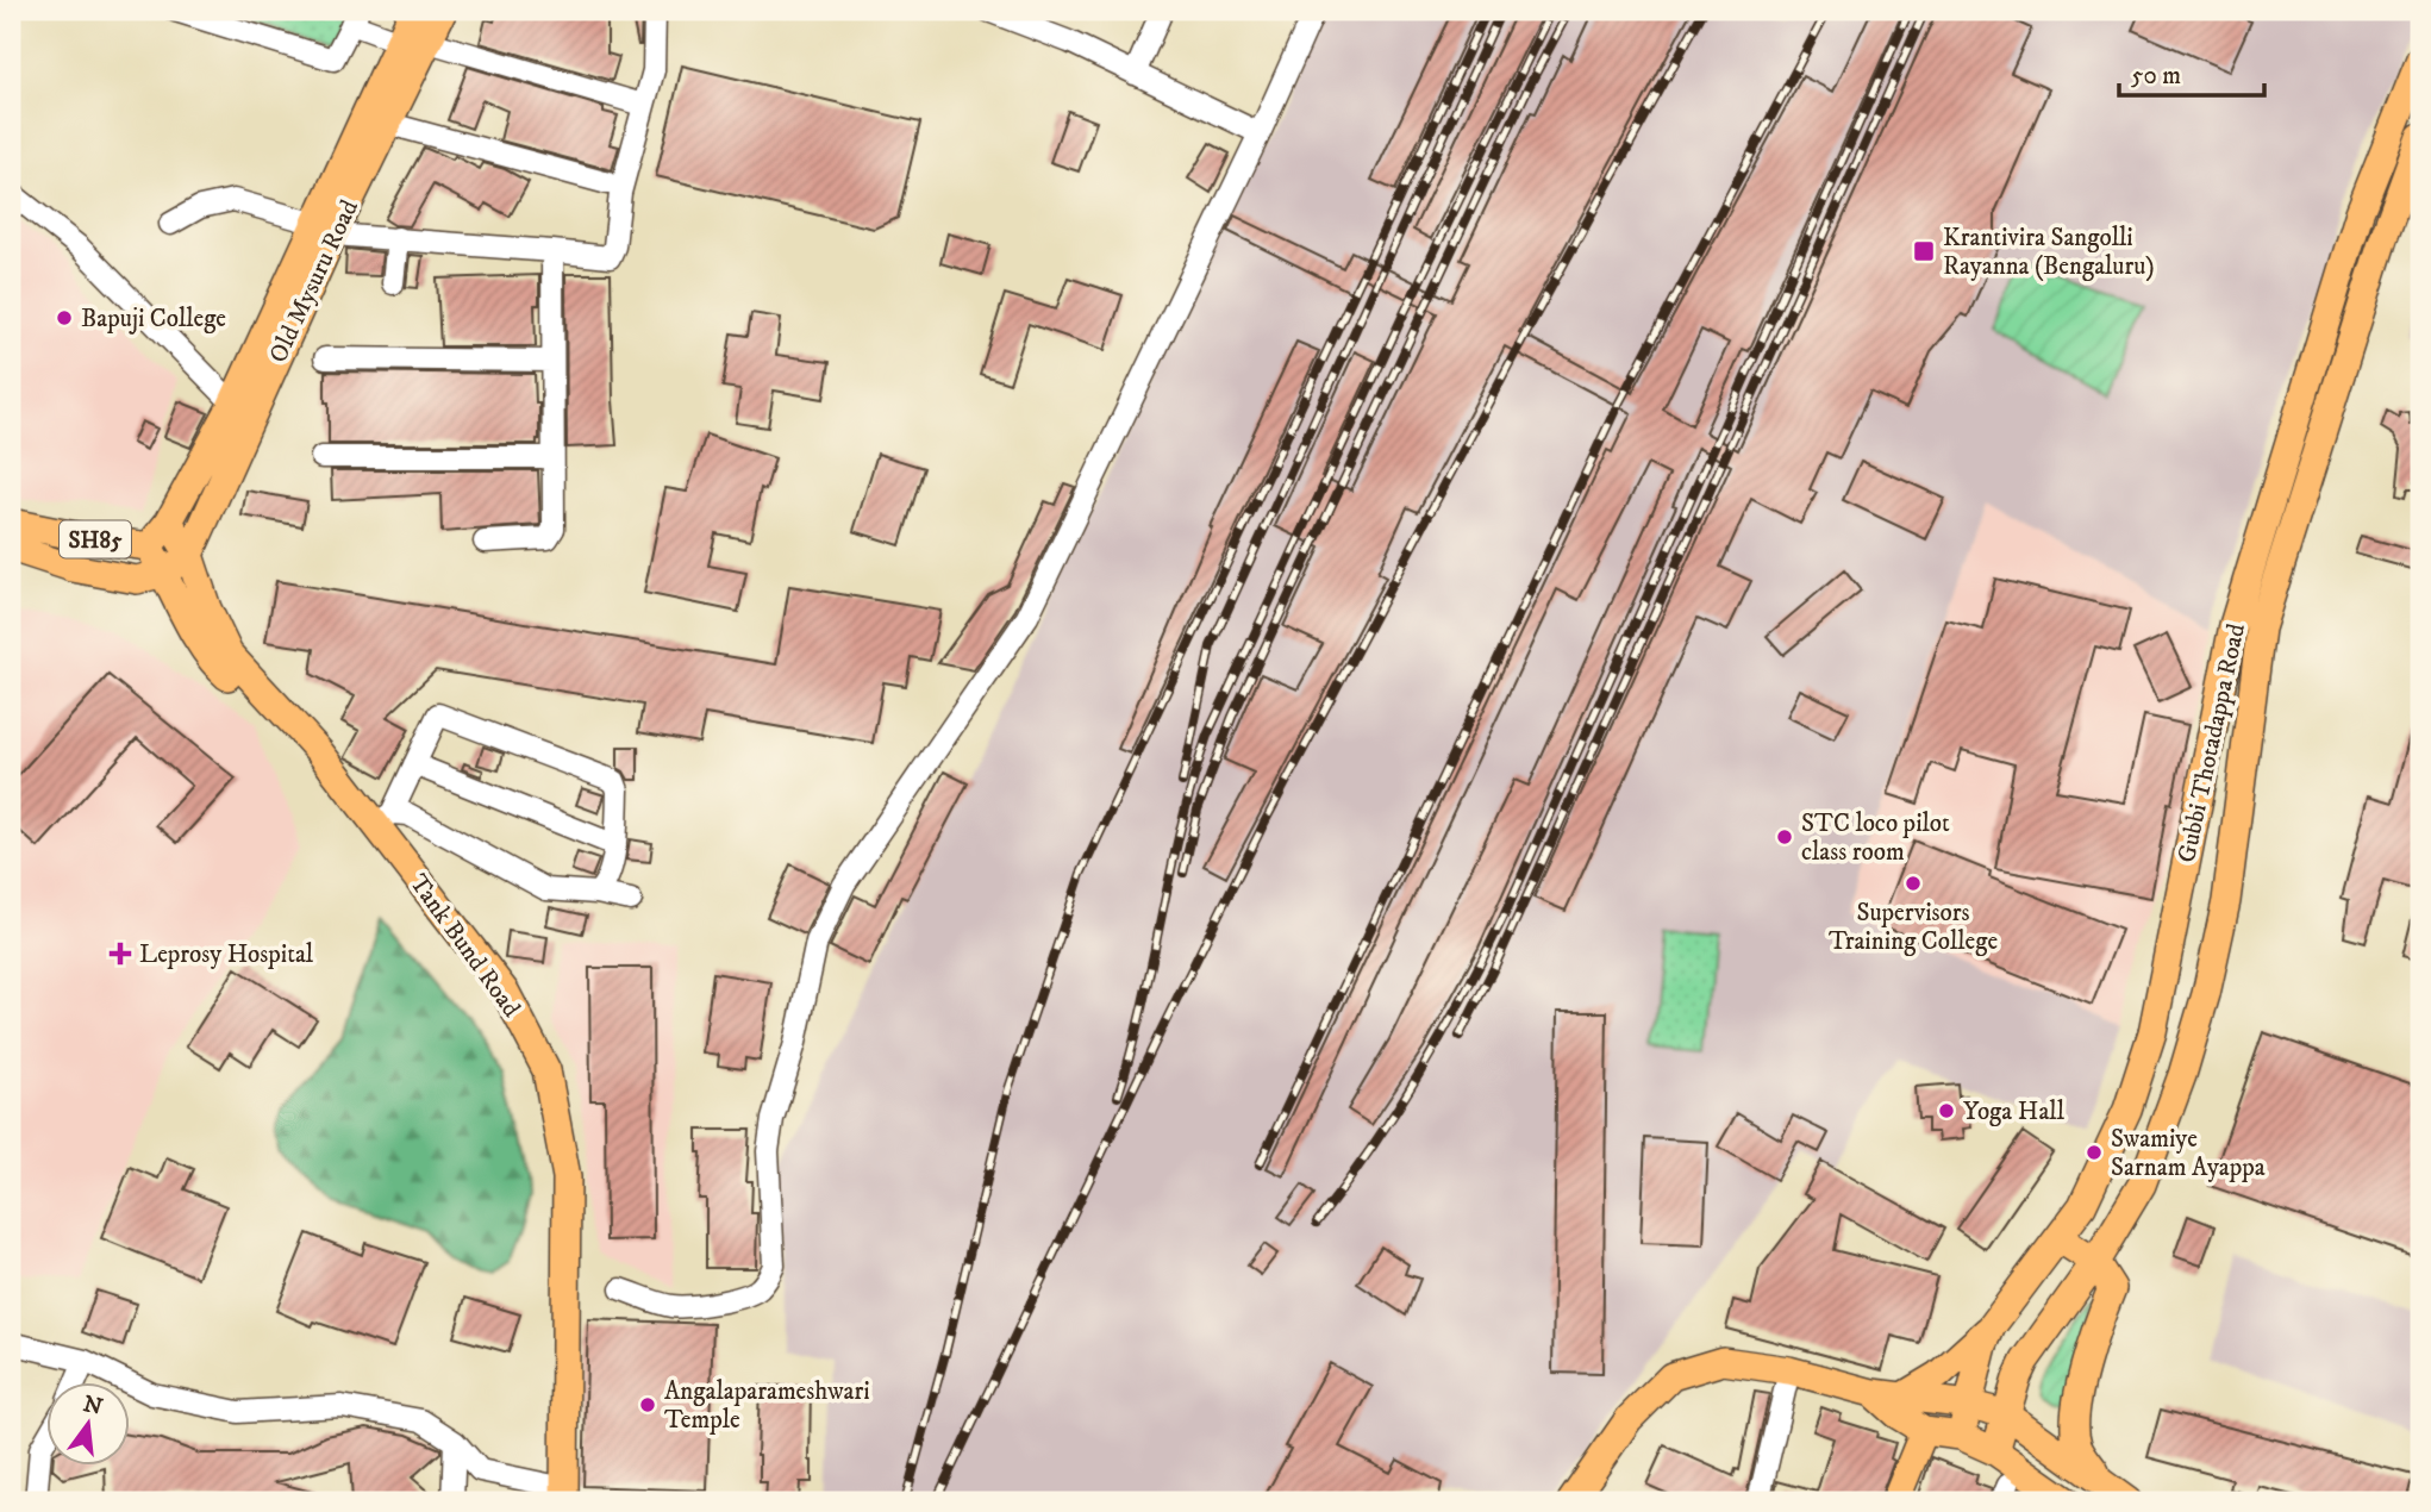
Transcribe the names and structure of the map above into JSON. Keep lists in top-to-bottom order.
{
  "streets": {
    "main road": [
      "Old Mysuru Road",
      "SH85",
      "Gubbi Thotadappa Road",
      "Tank Bund Road"
    ]
  },
  "crossings": [
    ["Old Mysuru Road", "SH85"],
    ["Old Mysuru Road", "Tank Bund Road"],
    ["SH85", "Tank Bund Road"]
  ],
  "places": {
    "transit": ["Krantivira Sangolli Rayanna (Bengaluru)"],
    "other": [
      "Bapuji College",
      "STC loco pilot class room",
      "Supervisors Training College",
      "Yoga Hall",
      "Swamiye Sarnam Ayappa",
      "Angalaparameshwari Temple"
    ],
    "health": ["Leprosy Hospital"]
  },
  "scale_bar": "50 m",
  "north": "top"
}
